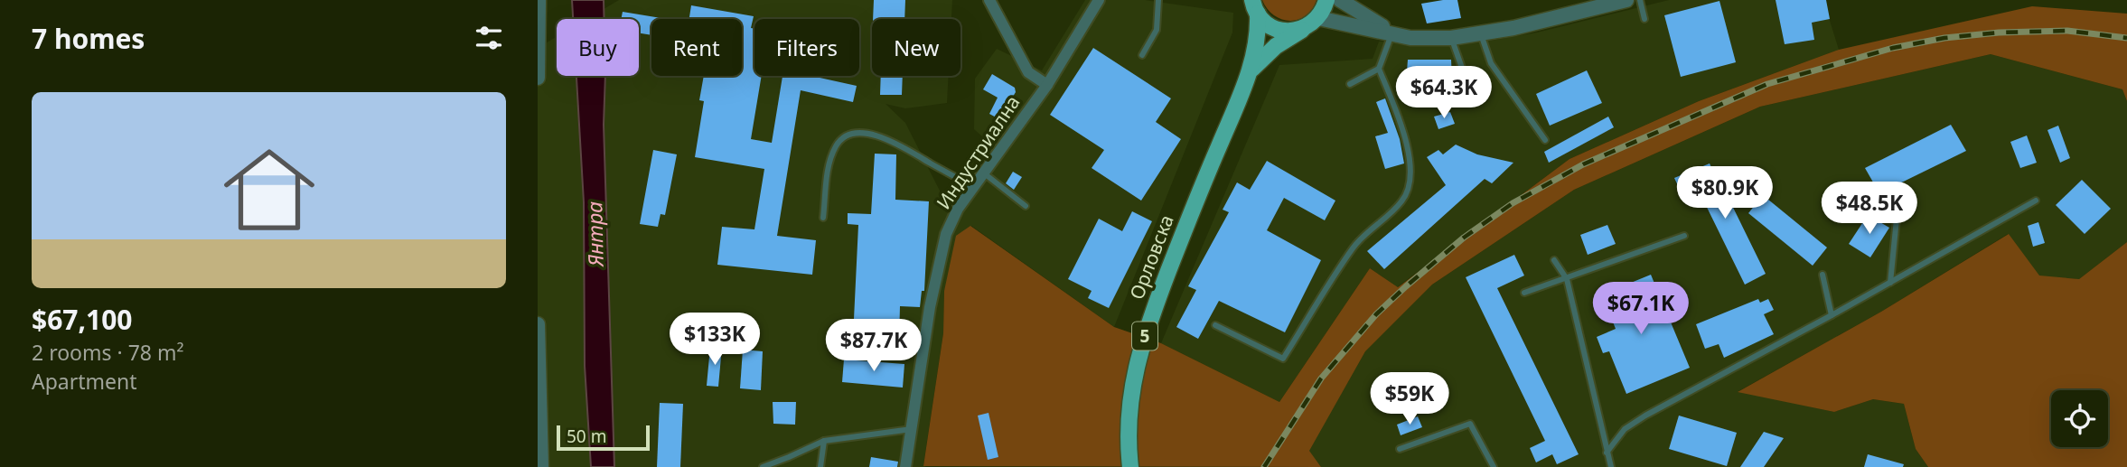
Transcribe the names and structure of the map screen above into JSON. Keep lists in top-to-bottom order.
{
  "streets": {
    "main road": ["Орловска", "5"],
    "street": ["Индустриална"]
  },
  "crossings": [
    ["Орловска", "5"]
  ],
  "water": ["Янтра"],
  "scale_bar": "50 m",
  "page": {
    "heading": "7 homes",
    "chip": [
      "Buy",
      "Rent",
      "Filters",
      "New"
    ],
    "price": [
      "$64.3K",
      "$80.9K",
      "$48.5K",
      "$67.1K",
      "$133K",
      "$87.7K",
      "$59K"
    ],
    "list": [
      {
        "name": "$67,100",
        "note": "2 rooms · 78 m² · Apartment"
      }
    ],
    "scale": "50 m"
  }
}
